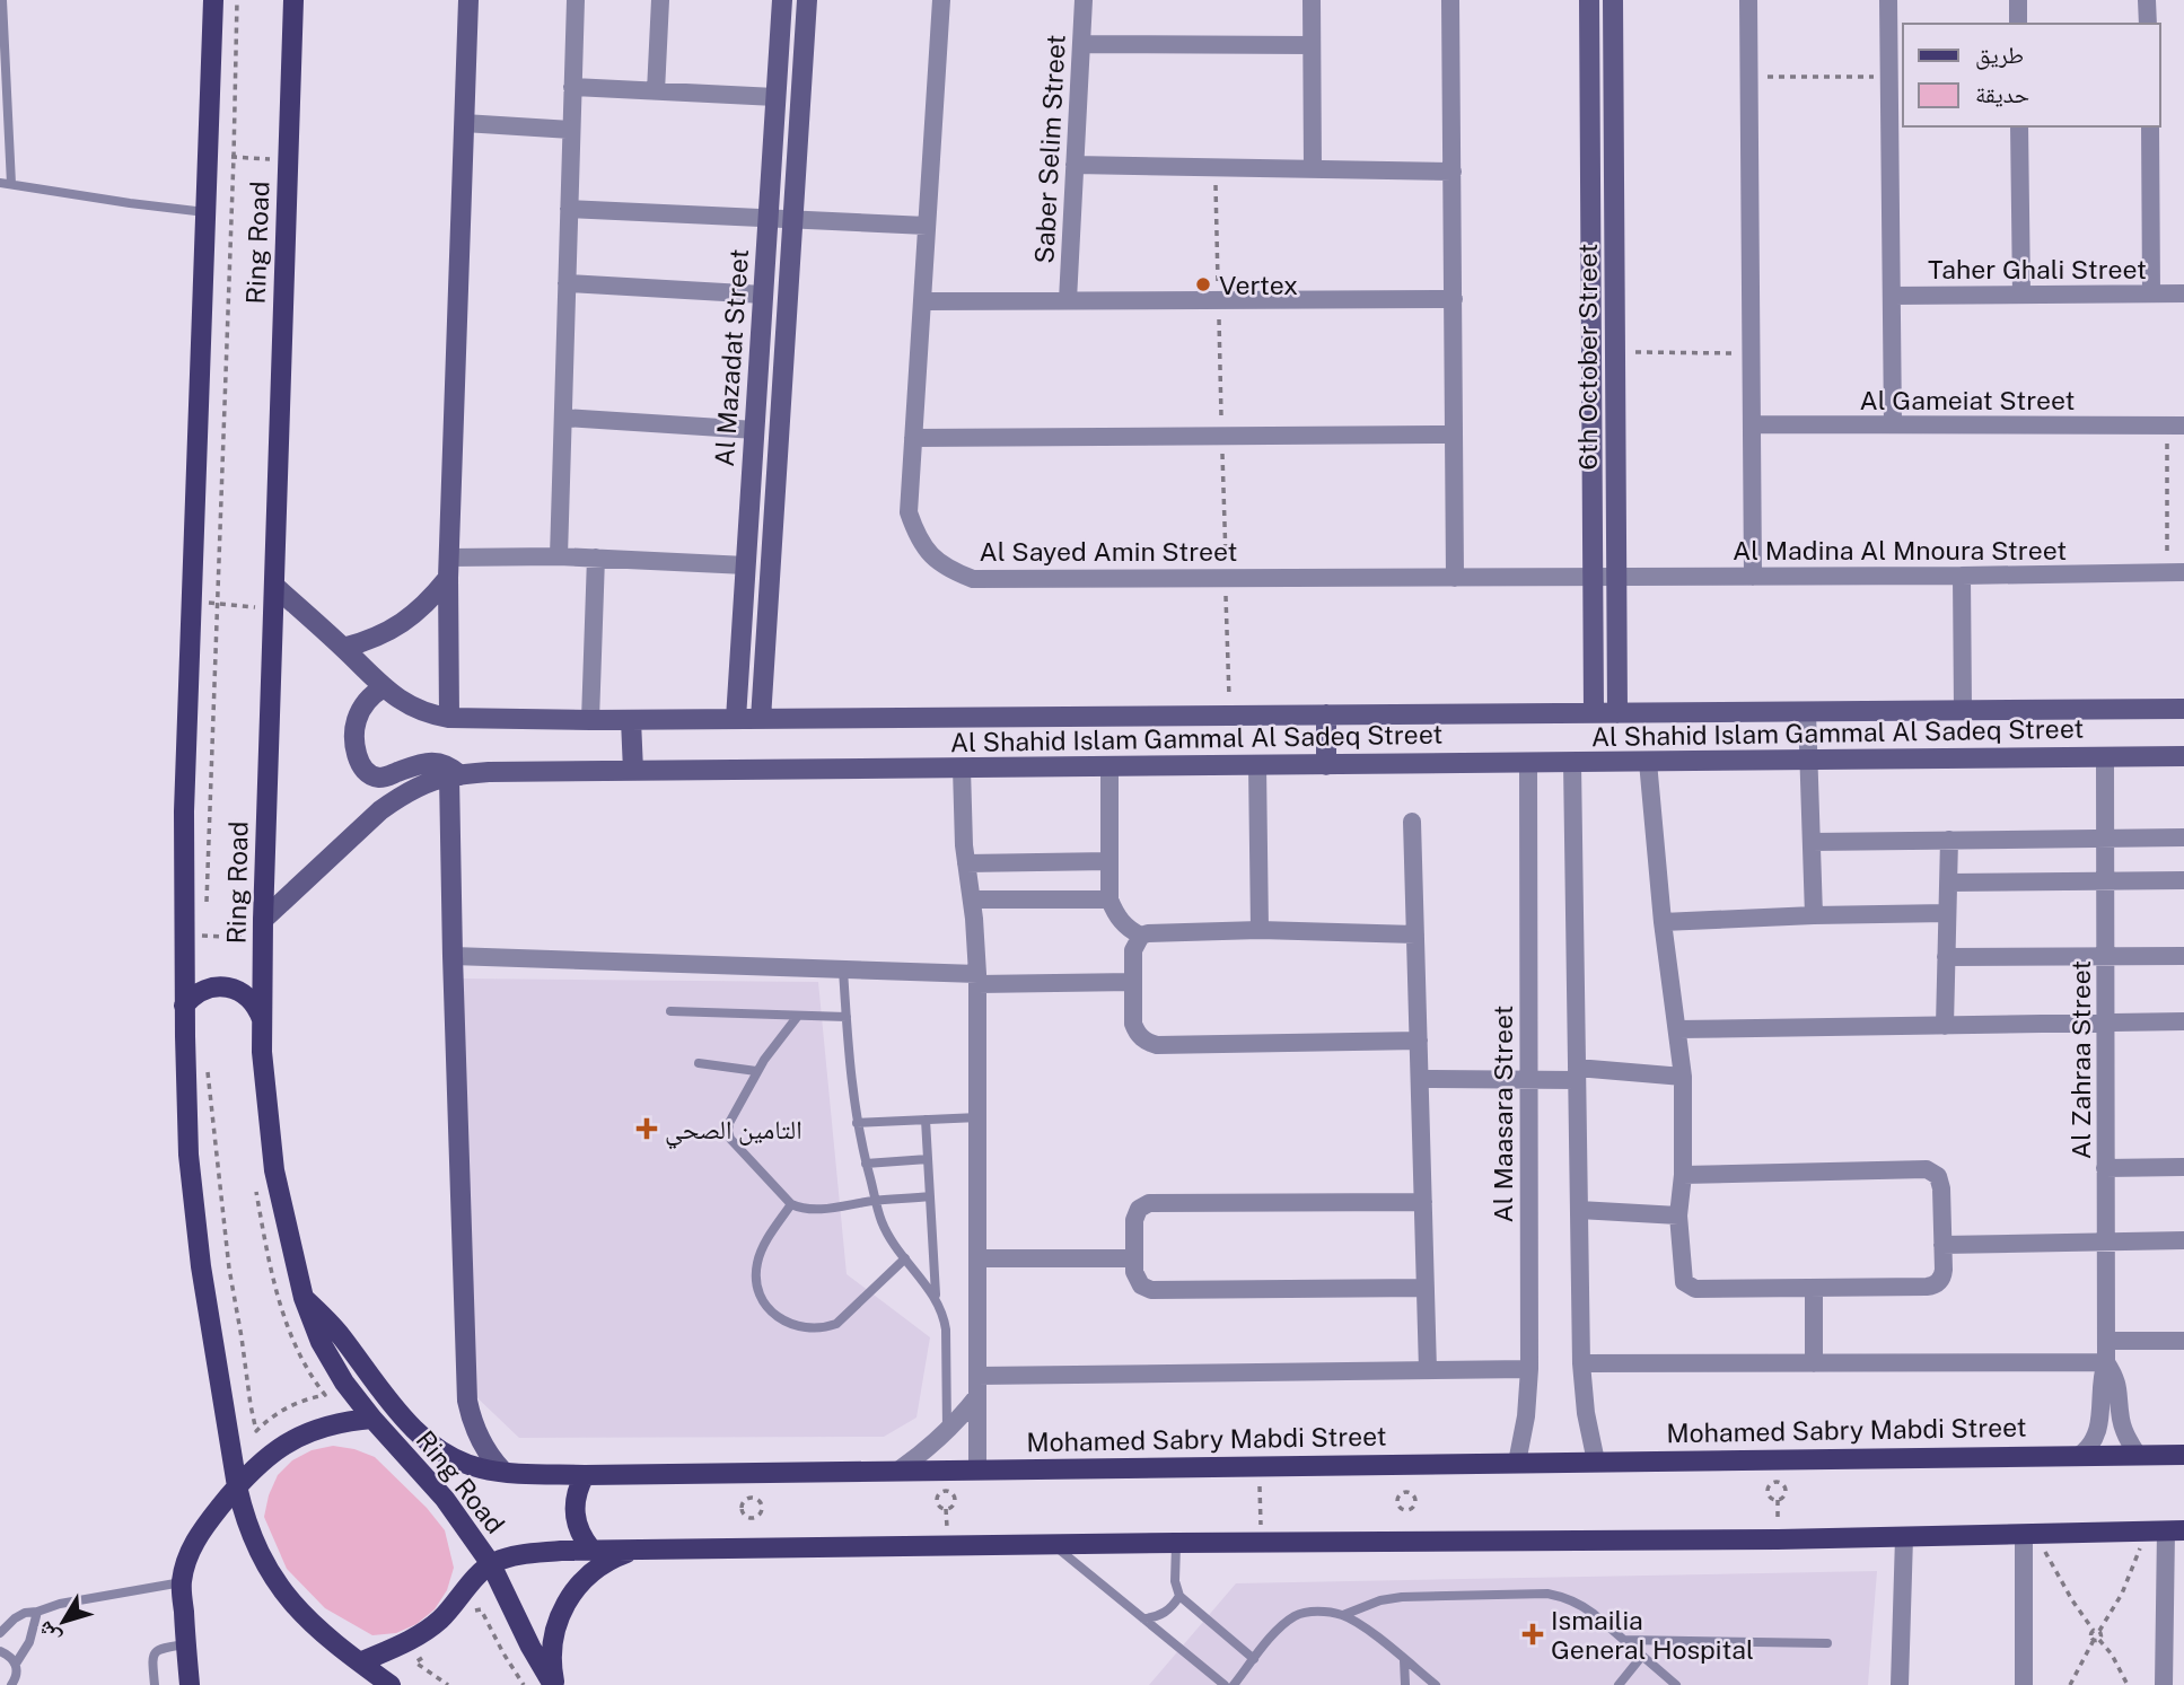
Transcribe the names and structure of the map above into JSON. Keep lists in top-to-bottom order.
{
  "streets": {
    "main road": ["Ring Road", "Mohamed Sabry Mabdi Street"],
    "street": [
      "Saber Selim Street",
      "Taher Ghali Street",
      "6th October Street",
      "Al Mazadat Street",
      "Al Gameiat Street",
      "Al Madina Al Mnoura Street",
      "Al Sayed Amin Street",
      "Al Shahid Islam Gammal Al Sadeq Street",
      "Al Zahraa Street",
      "Al Maasara Street"
    ]
  },
  "crossings": [
    ["Ring Road", "Al Shahid Islam Gammal Al Sadeq Street"],
    ["Ring Road", "Mohamed Sabry Mabdi Street"],
    ["6th October Street", "Al Madina Al Mnoura Street"],
    ["6th October Street", "Al Sayed Amin Street"],
    ["6th October Street", "Al Shahid Islam Gammal Al Sadeq Street"],
    ["Al Mazadat Street", "Al Shahid Islam Gammal Al Sadeq Street"],
    ["Al Madina Al Mnoura Street", "Al Sayed Amin Street"],
    ["Al Shahid Islam Gammal Al Sadeq Street", "Al Zahraa Street"],
    ["Al Shahid Islam Gammal Al Sadeq Street", "Al Maasara Street"],
    ["Al Zahraa Street", "Mohamed Sabry Mabdi Street"],
    ["Al Maasara Street", "Mohamed Sabry Mabdi Street"]
  ],
  "places": {
    "other": ["Vertex"],
    "health": ["التامين الصحي", "Ismailia General Hospital"]
  },
  "legend": ["طريق", "حديقة"],
  "north": "bottom left"
}
